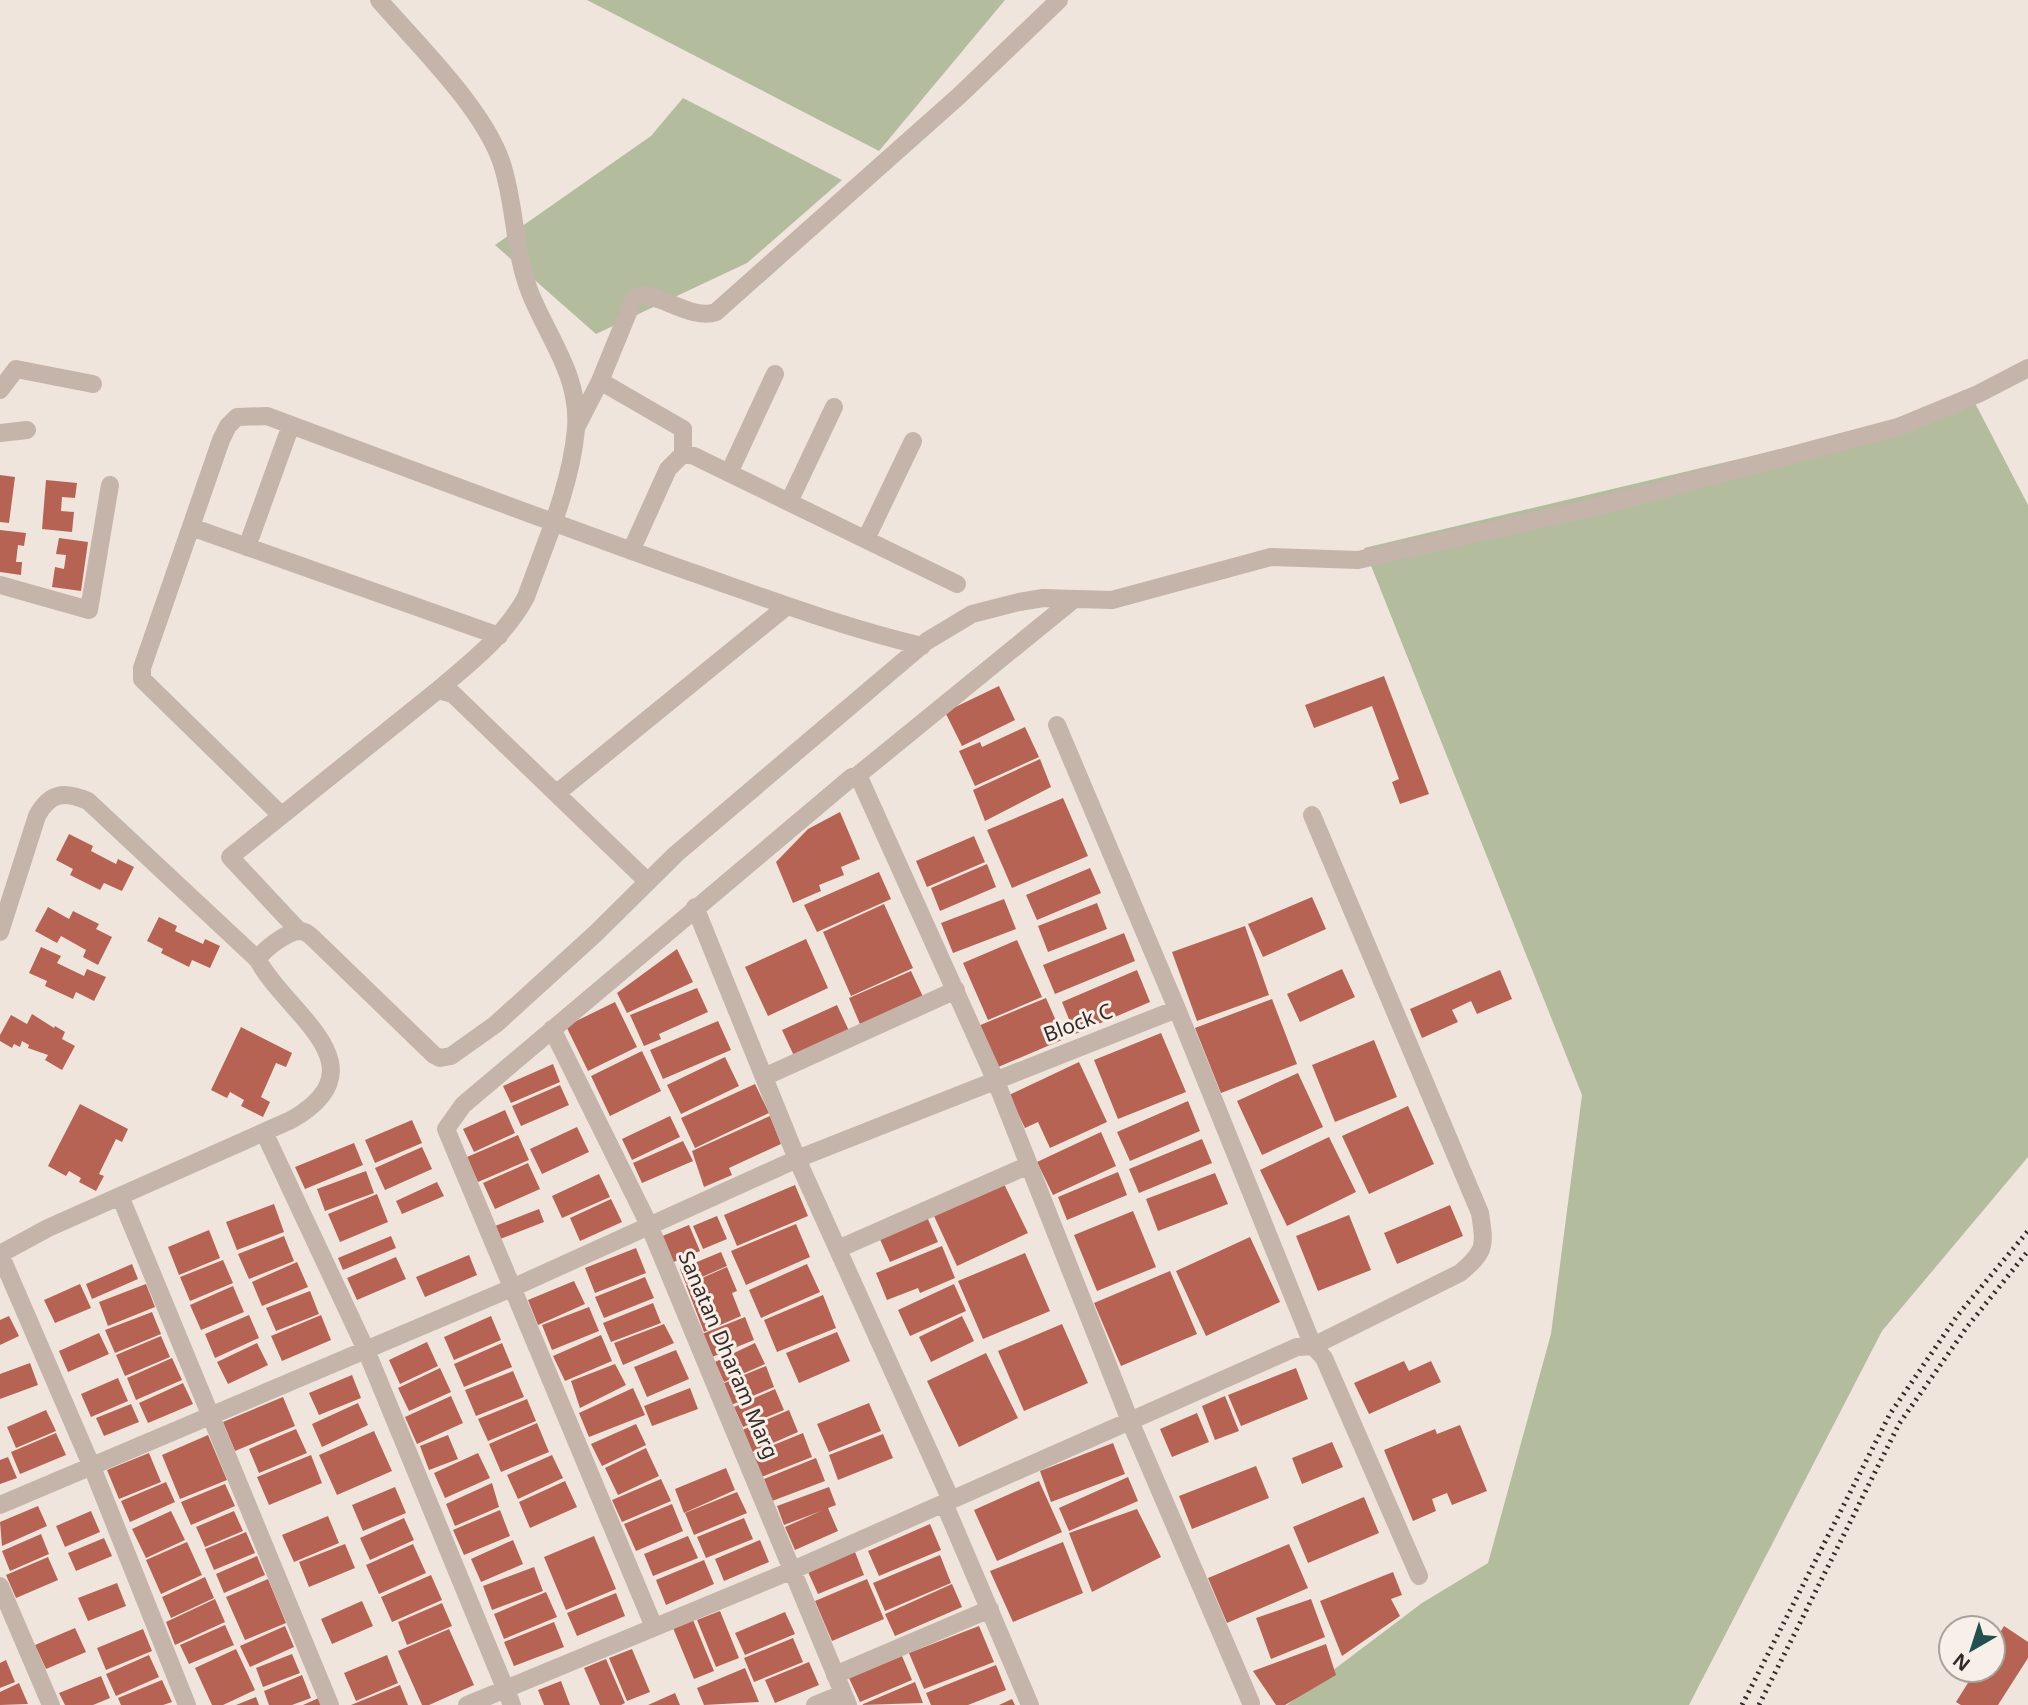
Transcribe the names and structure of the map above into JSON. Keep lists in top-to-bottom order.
{
  "streets": {
    "street": ["Block C", "Sanatan Dharam Marg"]
  },
  "crossings": [
    ["Block C", "Sanatan Dharam Marg"]
  ],
  "north": "bottom left"
}
